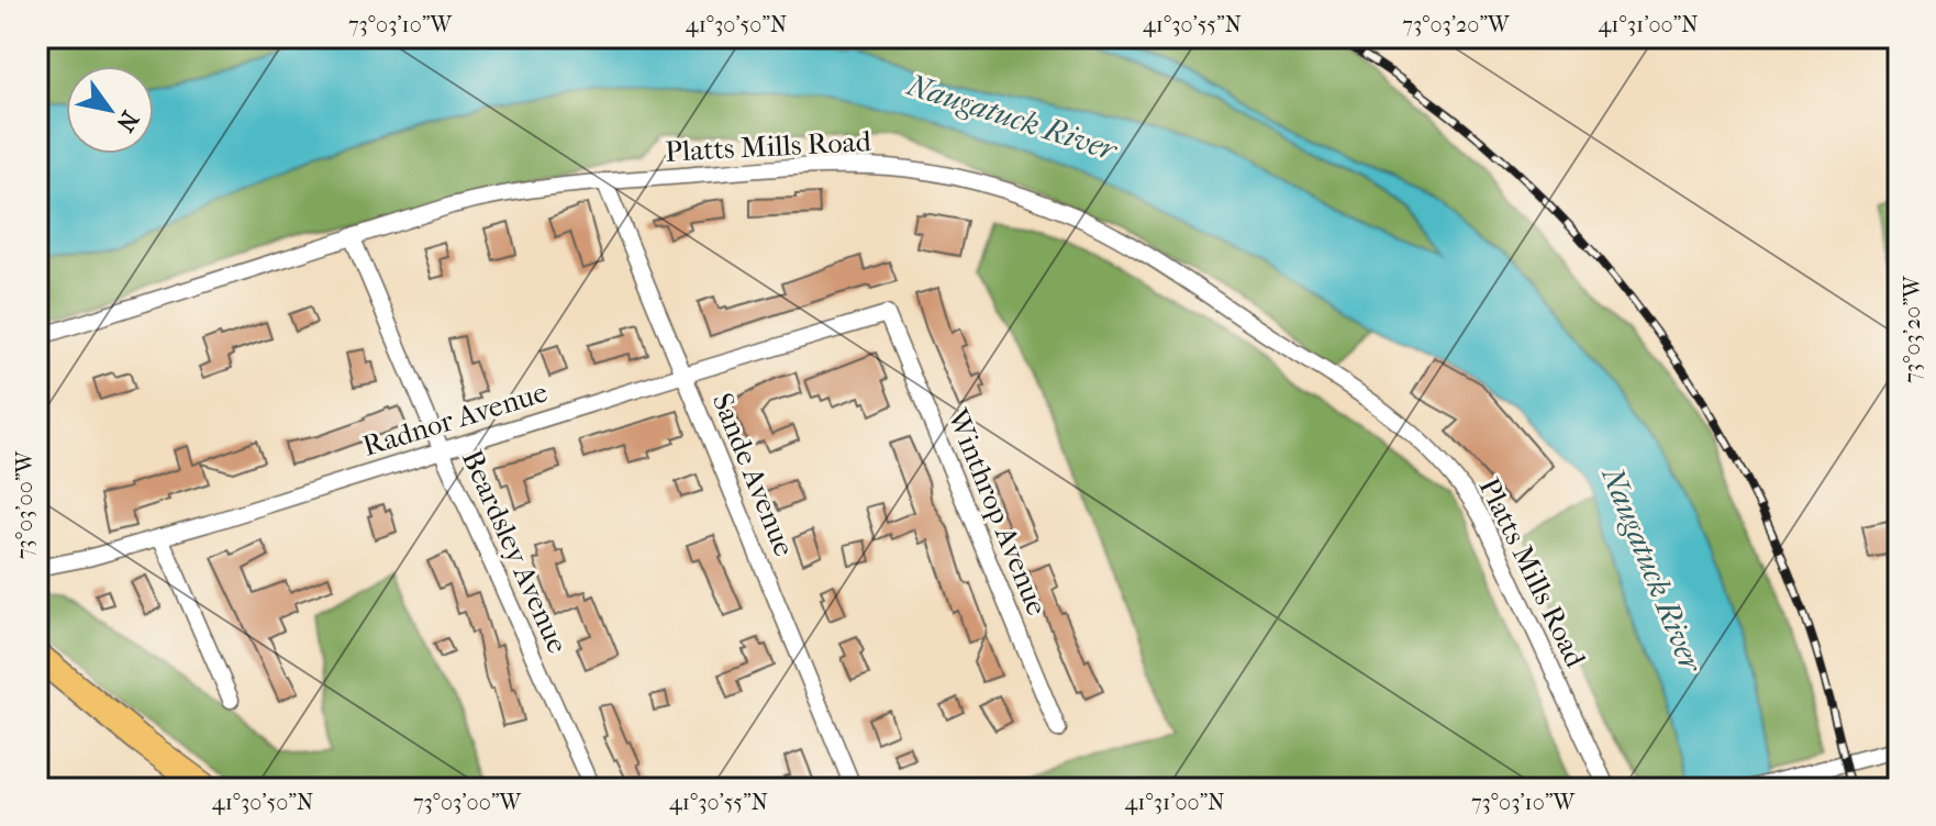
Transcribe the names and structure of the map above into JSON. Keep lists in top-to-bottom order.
{
  "streets": {
    "street": [
      "Platts Mills Road",
      "Radnor Avenue",
      "Sande Avenue",
      "Winthrop Avenue",
      "Beardsley Avenue"
    ]
  },
  "crossings": [
    ["Platts Mills Road", "Sande Avenue"],
    ["Platts Mills Road", "Beardsley Avenue"],
    ["Radnor Avenue", "Sande Avenue"],
    ["Radnor Avenue", "Winthrop Avenue"],
    ["Radnor Avenue", "Beardsley Avenue"]
  ],
  "water": ["Naugatuck River"],
  "north": "bottom right",
  "coordinates": [
    "73°03'10\"W",
    "41°30'50\"N",
    "41°30'55\"N",
    "73°03'20\"W",
    "41°31'00\"N",
    "73°03'00\"W"
  ]
}
